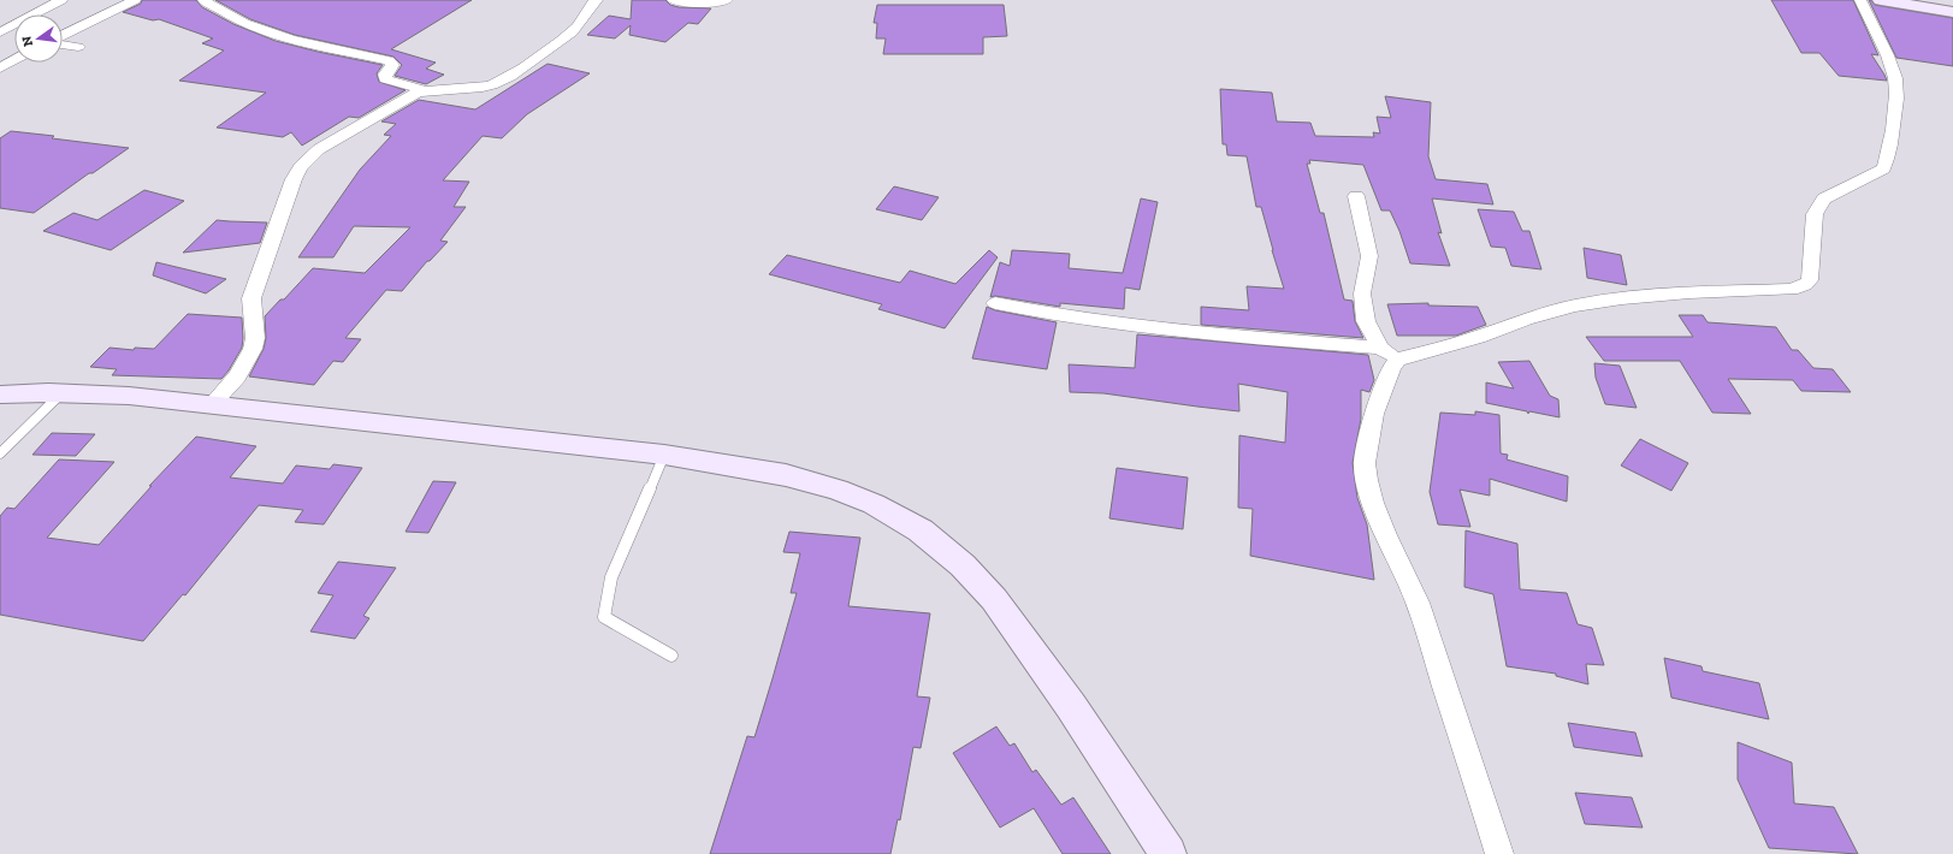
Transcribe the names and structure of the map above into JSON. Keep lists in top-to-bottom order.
{
  "north": "left"
}
